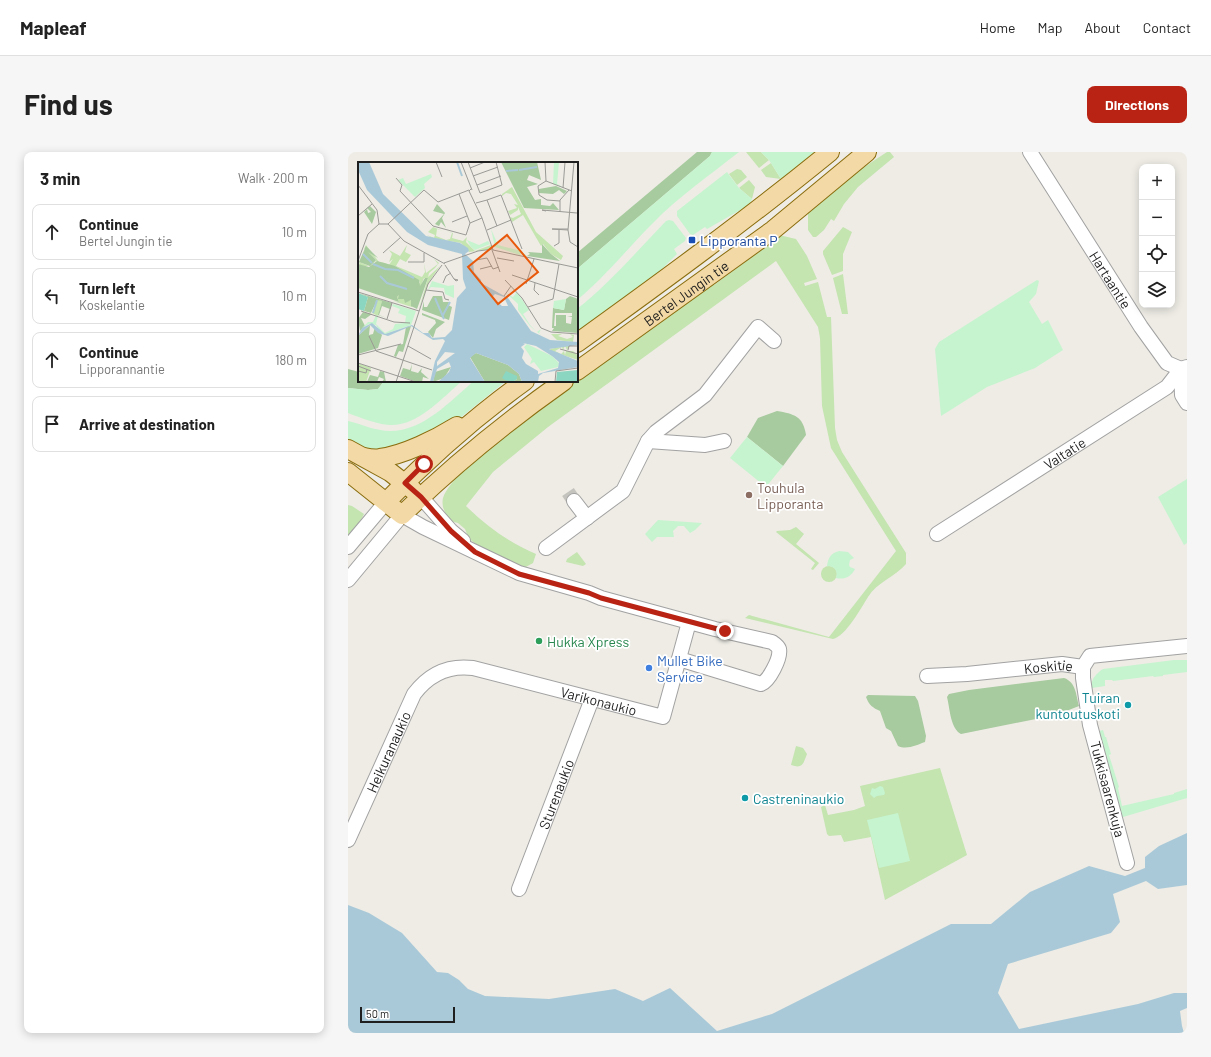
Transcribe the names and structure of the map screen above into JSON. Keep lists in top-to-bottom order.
{
  "streets": {
    "main road": ["Bertel Jungin tie"],
    "street": [
      "Hartaantie",
      "Valtatie",
      "Koskitie",
      "Varikonaukio",
      "Heikuranaukio",
      "Tukkisaarenkuja",
      "Sturenaukio"
    ]
  },
  "crossings": [
    ["Hartaantie", "Valtatie"],
    ["Koskitie", "Tukkisaarenkuja"],
    ["Varikonaukio", "Heikuranaukio"],
    ["Varikonaukio", "Sturenaukio"]
  ],
  "places": {
    "transit": ["Lipporanta P"],
    "other": [
      "Touhula Lipporanta",
      "Hukka Xpress",
      "Mullet Bike Service",
      "Tuiran kuntoutuskoti",
      "Castreninaukio"
    ]
  },
  "scale_bar": "50 m",
  "page": {
    "header": "Mapleaf",
    "nav": [
      "Home",
      "Map",
      "About",
      "Contact"
    ],
    "buttons": "Directions",
    "title": "Find us",
    "heading": ["3 min", "Walk · 200 m"],
    "map_buttons": ["+", "−"],
    "list": [
      ["Continue", "Bertel Jungin tie", "10 m"],
      ["Turn left", "Koskelantie", "10 m"],
      ["Continue", "Lipporannantie", "180 m"],
      "Arrive at destination"
    ],
    "scale": "50 m"
  }
}
